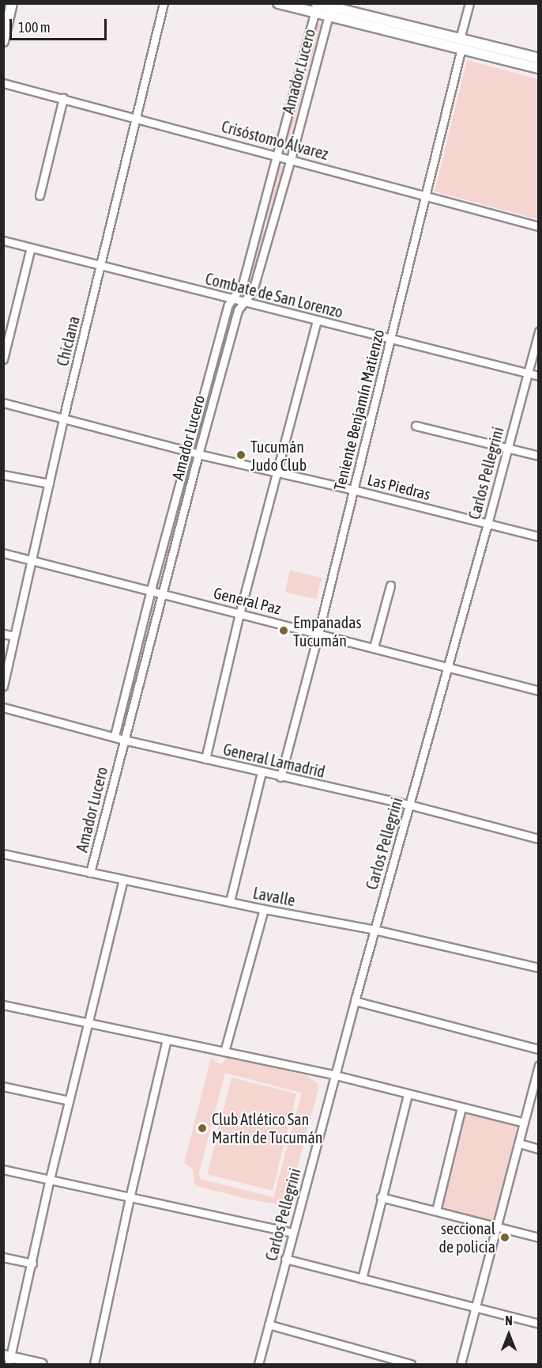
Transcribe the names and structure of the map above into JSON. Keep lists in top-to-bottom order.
{
  "streets": {
    "street": [
      "Amador Lucero",
      "Crisóstomo Álvarez",
      "Combate de San Lorenzo",
      "Chiclana",
      "Teniente Benjamín Matienzo",
      "Carlos Pellegrini",
      "Las Piedras",
      "General Paz",
      "General Lamadrid",
      "Lavalle"
    ]
  },
  "crossings": [
    ["Amador Lucero", "Crisóstomo Álvarez"],
    ["Amador Lucero", "Combate de San Lorenzo"],
    ["Amador Lucero", "Las Piedras"],
    ["Amador Lucero", "General Paz"],
    ["Amador Lucero", "General Lamadrid"],
    ["Amador Lucero", "Lavalle"],
    ["Crisóstomo Álvarez", "Chiclana"],
    ["Crisóstomo Álvarez", "Teniente Benjamín Matienzo"],
    ["Combate de San Lorenzo", "Chiclana"],
    ["Combate de San Lorenzo", "Teniente Benjamín Matienzo"],
    ["Combate de San Lorenzo", "Carlos Pellegrini"],
    ["Chiclana", "Las Piedras"],
    ["Chiclana", "General Paz"],
    ["Teniente Benjamín Matienzo", "Las Piedras"],
    ["Teniente Benjamín Matienzo", "General Paz"],
    ["Teniente Benjamín Matienzo", "General Lamadrid"],
    ["Carlos Pellegrini", "Las Piedras"],
    ["Carlos Pellegrini", "General Paz"],
    ["Carlos Pellegrini", "General Lamadrid"],
    ["Carlos Pellegrini", "Lavalle"]
  ],
  "places": [
    "Tucumán Judo Club",
    "Empanadas Tucumán",
    "Club Atlético San Martín de Tucumán",
    "seccional de policia"
  ],
  "scale_bar": "100 m",
  "north": "top"
}
